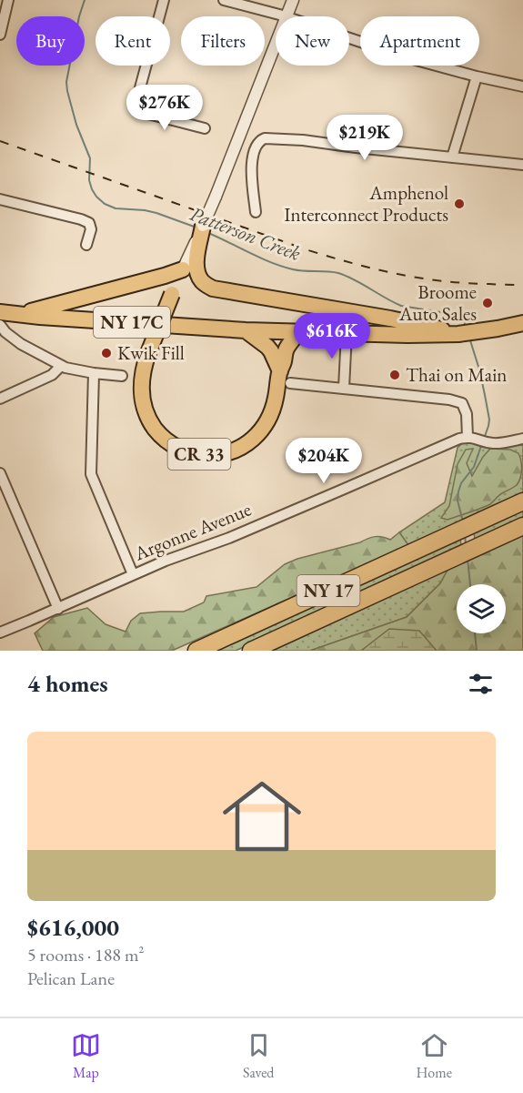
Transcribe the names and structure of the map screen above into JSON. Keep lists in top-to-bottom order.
{
  "streets": {
    "highway": ["NY 17"],
    "main road": ["NY 17C", "CR 33"],
    "street": ["Argonne Avenue"]
  },
  "crossings": [
    ["NY 17C", "CR 33"]
  ],
  "water": ["Patterson Creek"],
  "places": [
    "Amphenol Interconnect Products",
    "Broome Auto Sales",
    "Kwik Fill",
    "Thai on Main"
  ],
  "page": {
    "chip": [
      "Buy",
      "Rent",
      "Filters",
      "New",
      "Apartment"
    ],
    "price": [
      "$276K",
      "$219K",
      "$616K",
      "$204K"
    ],
    "heading": "4 homes",
    "list": [
      {
        "name": "$616,000",
        "note": "5 rooms · 188 m² · Pelican Lane"
      }
    ],
    "tabs": ["Map", "Saved", "Home"]
  }
}
